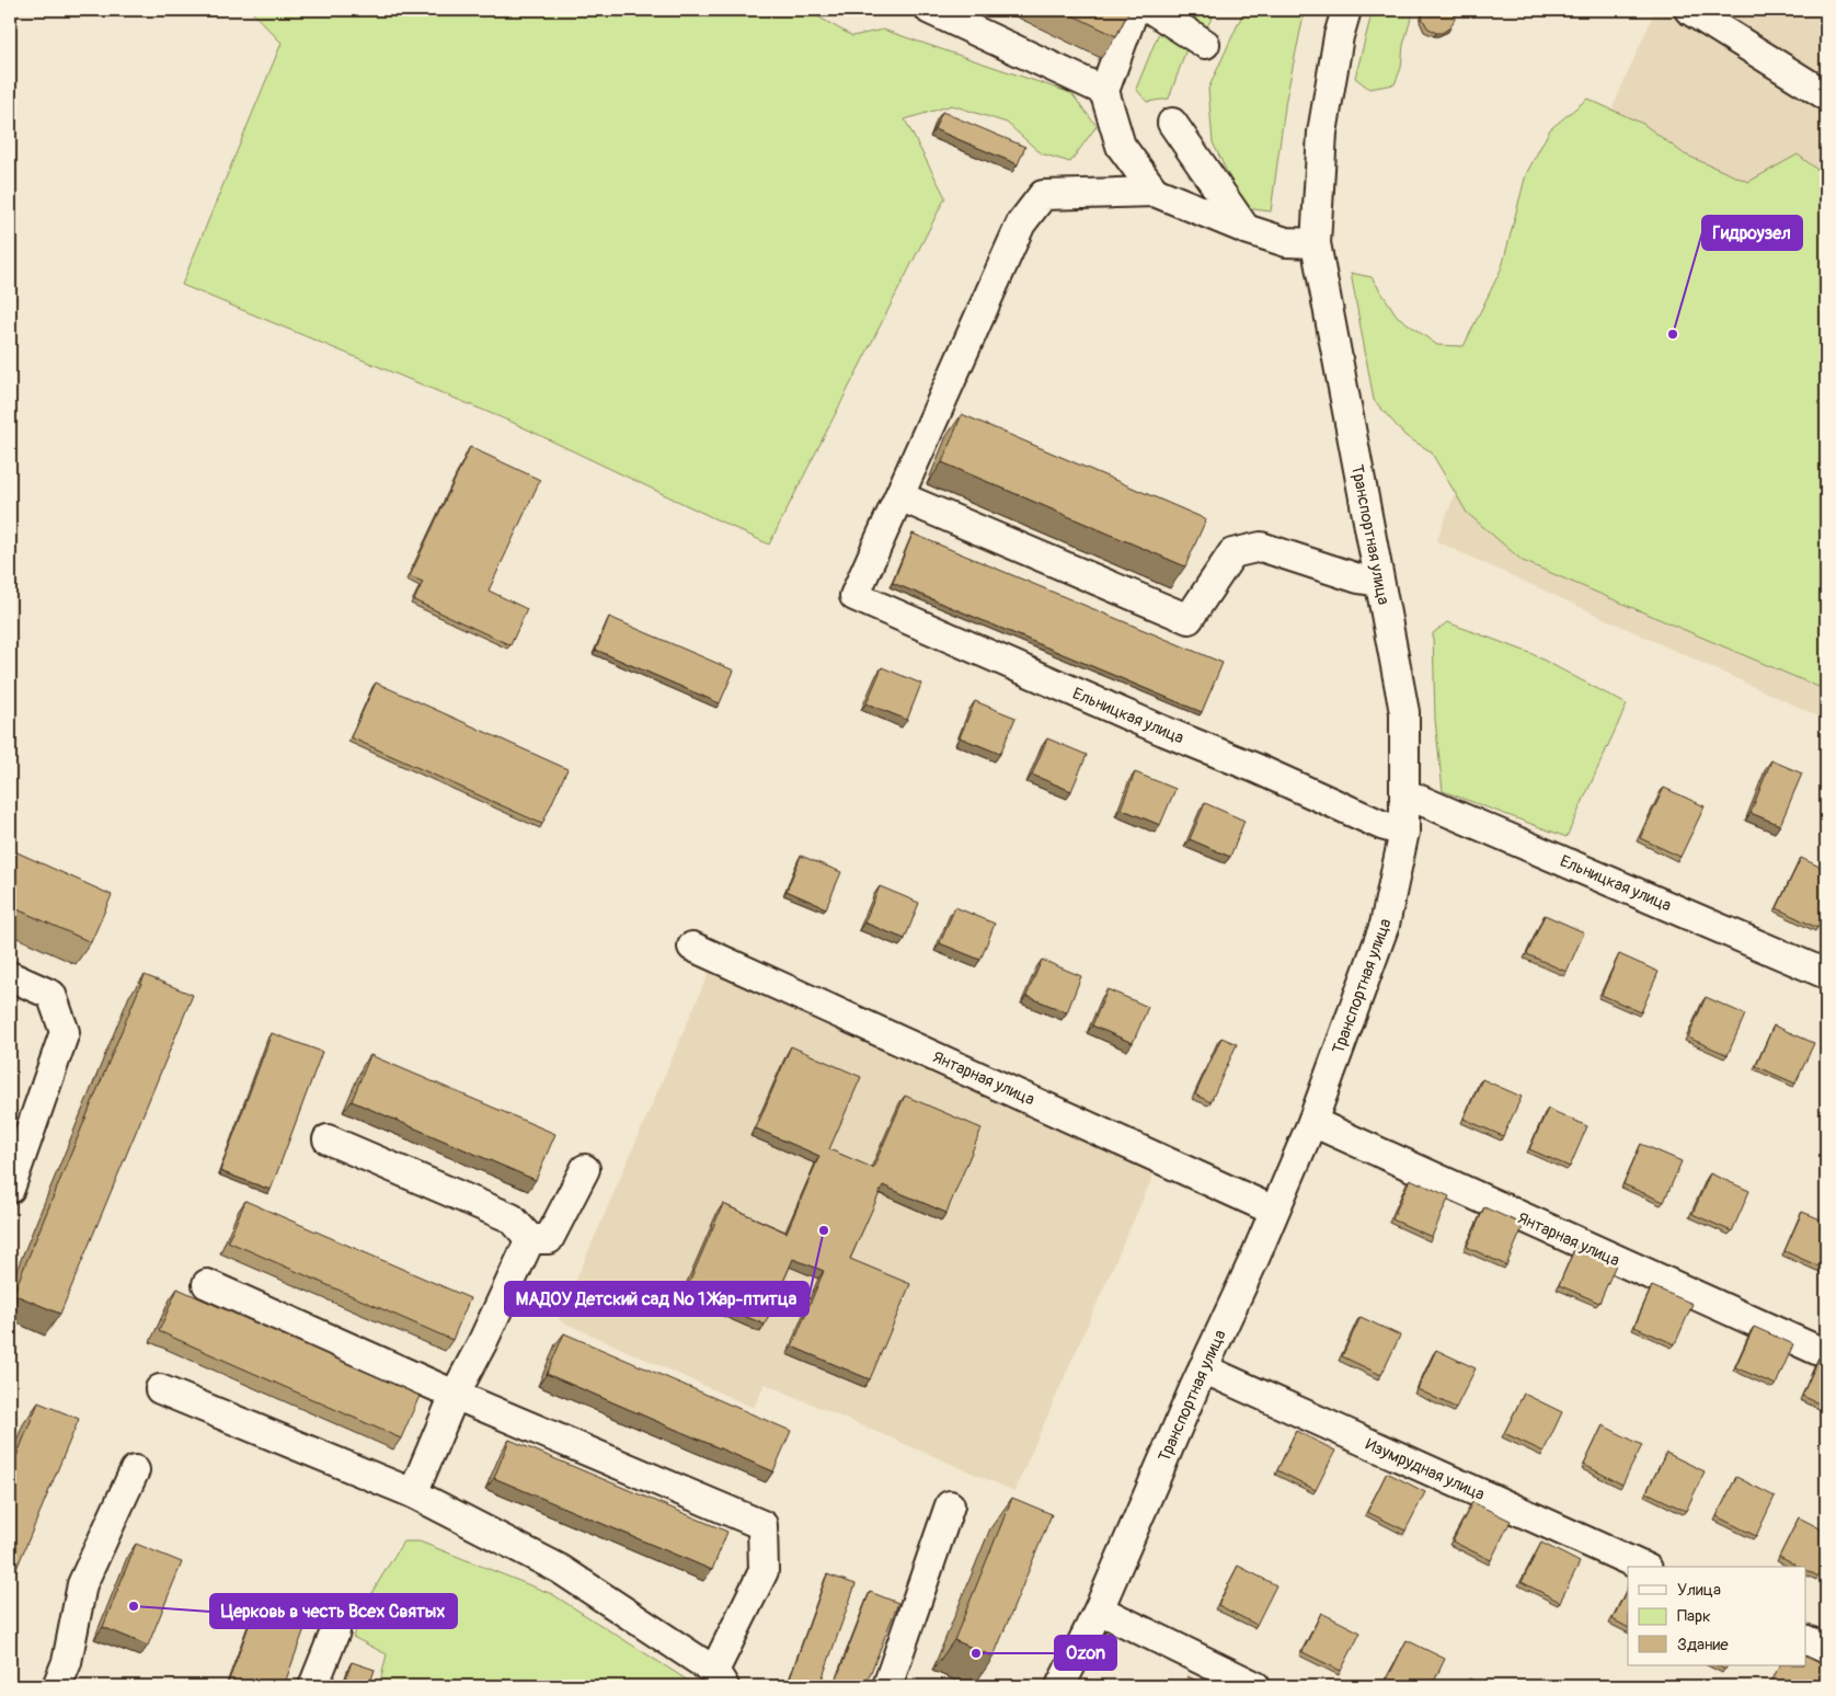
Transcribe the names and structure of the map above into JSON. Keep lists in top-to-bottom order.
{
  "streets": {
    "street": [
      "Транспортная улица",
      "Ельницкая улица",
      "Янтарная улица",
      "Изумрудная улица"
    ]
  },
  "crossings": [
    ["Транспортная улица", "Ельницкая улица"],
    ["Транспортная улица", "Янтарная улица"],
    ["Транспортная улица", "Изумрудная улица"]
  ],
  "places": [
    "Гидроузел",
    "МАДОУ Детский сад № 1 Жар-птитца",
    "Церковь в честь Всех Святых",
    "Ozon"
  ],
  "legend": ["Улица", "Парк", "Здание"]
}
